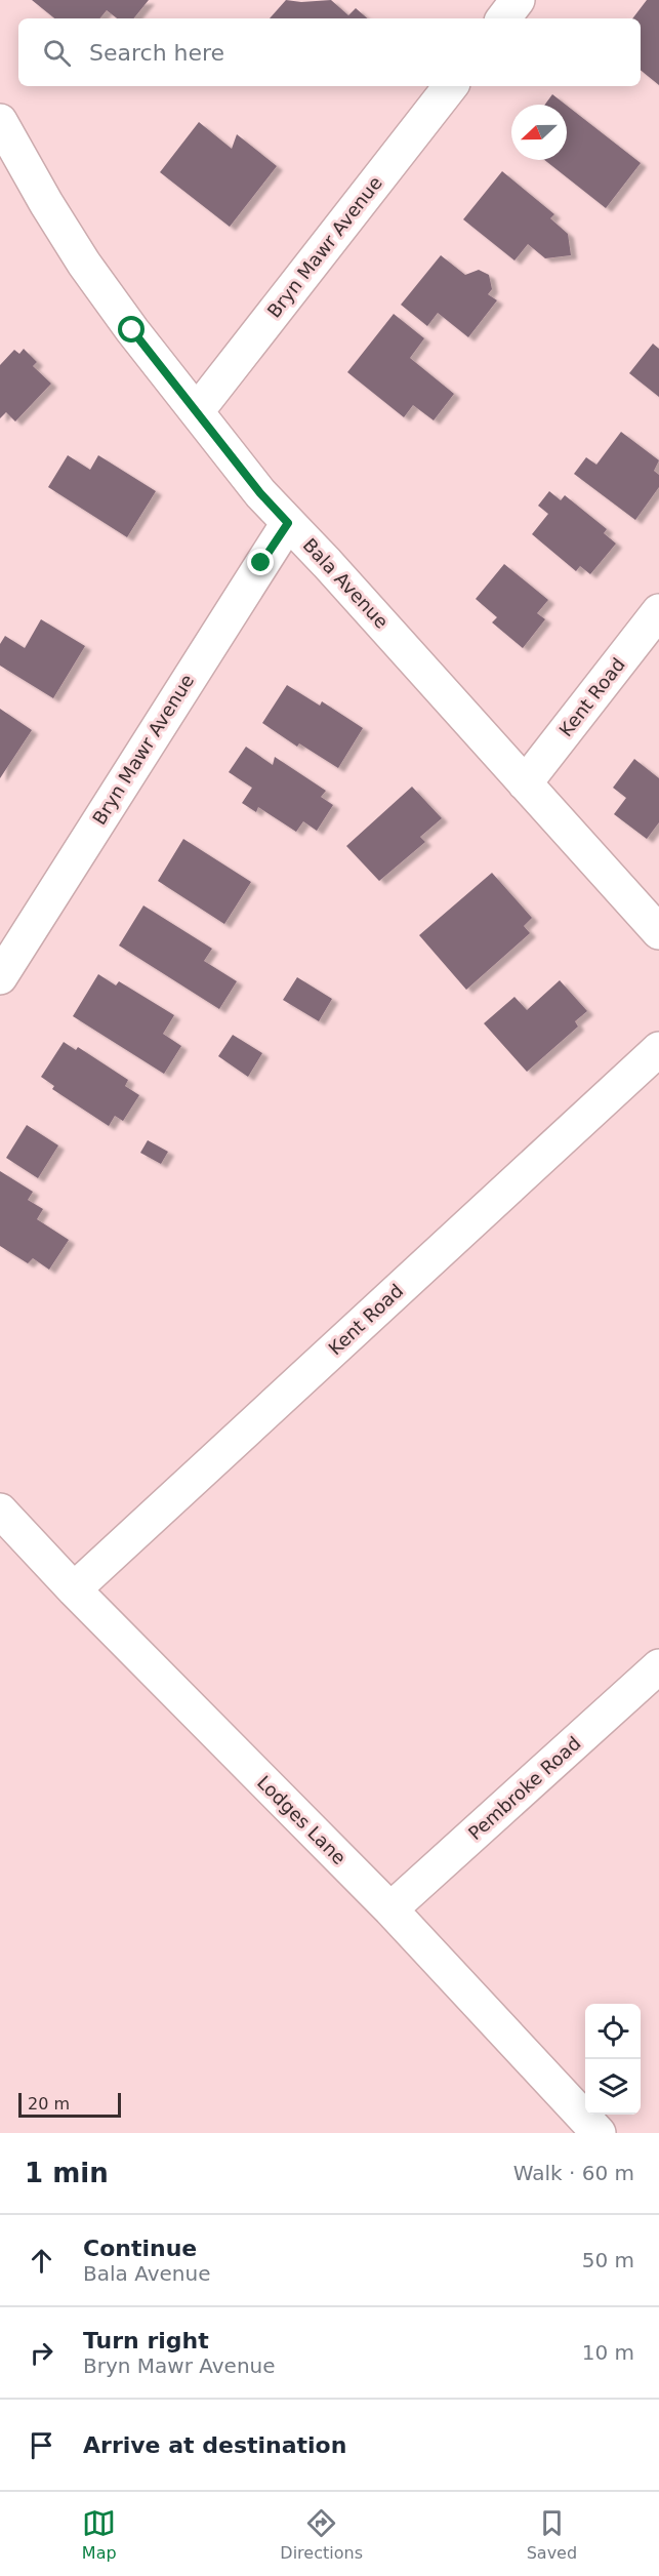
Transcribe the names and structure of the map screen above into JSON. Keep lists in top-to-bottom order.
{
  "streets": {
    "street": [
      "Bryn Mawr Avenue",
      "Bala Avenue",
      "Kent Road",
      "Pembroke Road",
      "Lodges Lane"
    ]
  },
  "crossings": [
    ["Bryn Mawr Avenue", "Bala Avenue"],
    ["Bala Avenue", "Kent Road"],
    ["Kent Road", "Lodges Lane"],
    ["Pembroke Road", "Lodges Lane"]
  ],
  "scale_bar": "20 m",
  "north": "left",
  "page": {
    "search": "Search here",
    "scale": "20 m",
    "heading": ["1 min", "Walk · 60 m"],
    "list": [
      ["Continue", "Bala Avenue", "50 m"],
      ["Turn right", "Bryn Mawr Avenue", "10 m"],
      "Arrive at destination"
    ],
    "nav": ["Map", "Directions", "Saved"]
  }
}
